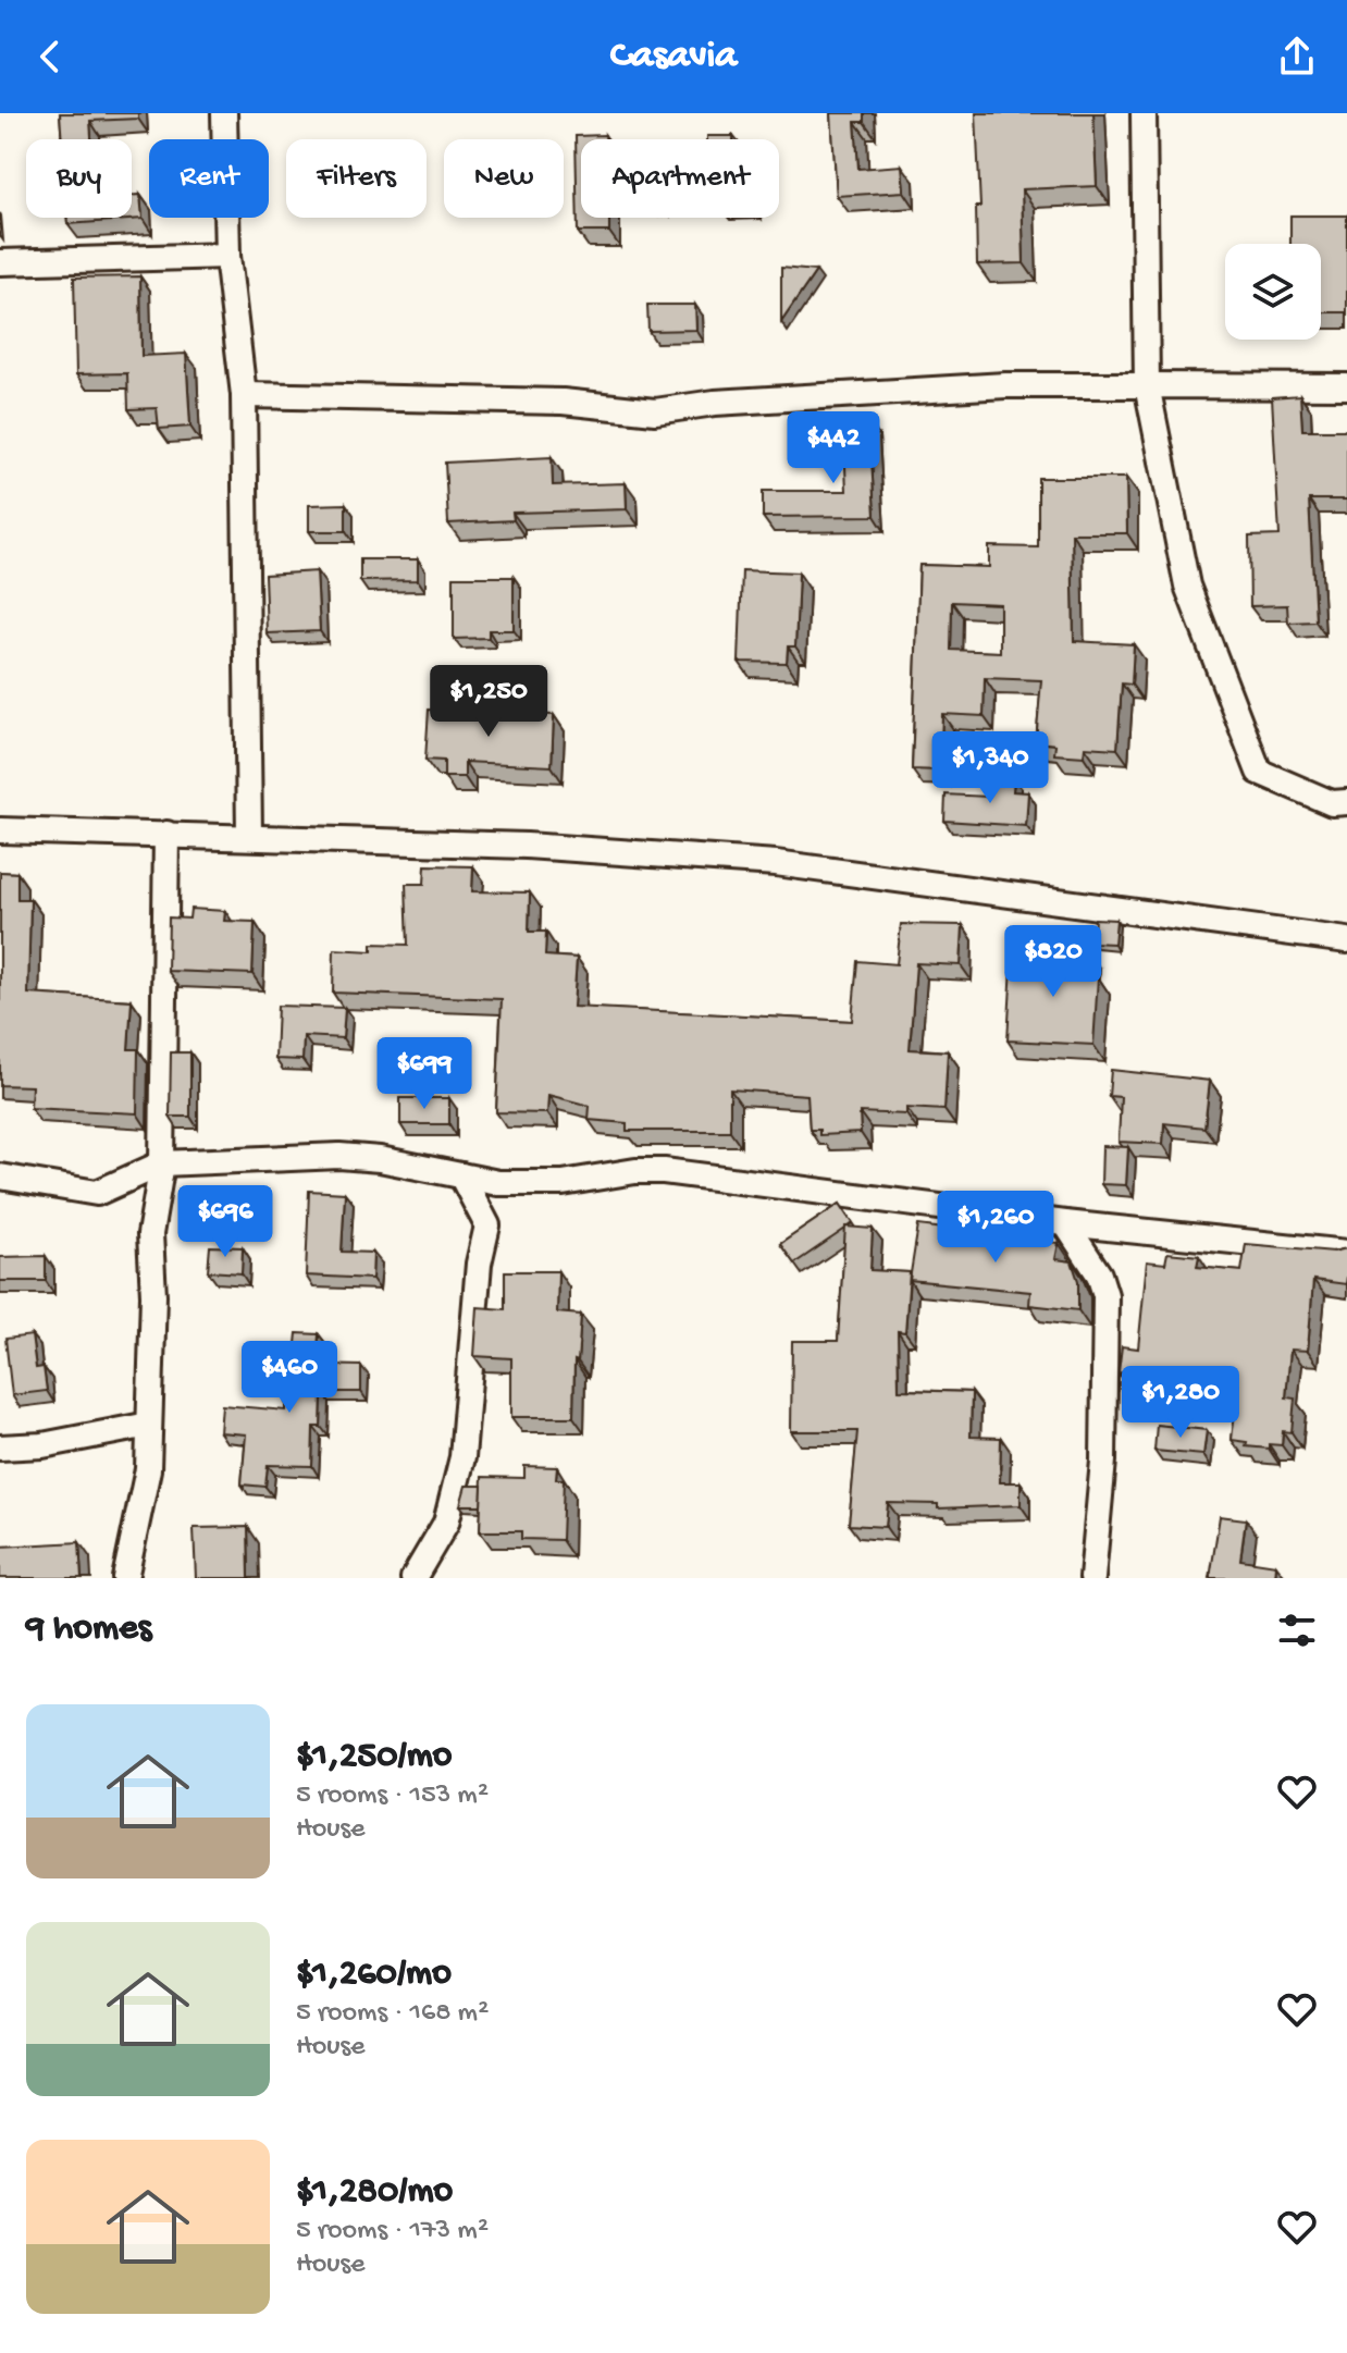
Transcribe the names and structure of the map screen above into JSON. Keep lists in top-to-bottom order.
{
  "page": {
    "header": "Casavia",
    "chip": [
      "Buy",
      "Rent",
      "Filters",
      "New",
      "Apartment"
    ],
    "price": [
      "$442",
      "$1,250",
      "$1,340",
      "$820",
      "$699",
      "$696",
      "$1,260",
      "$460",
      "$1,280"
    ],
    "heading": "9 homes",
    "list": [
      {
        "name": "$1,250/mo",
        "note": "5 rooms · 153 m² · House"
      },
      {
        "name": "$1,260/mo",
        "note": "5 rooms · 168 m² · House"
      },
      {
        "name": "$1,280/mo",
        "note": "5 rooms · 173 m² · House"
      }
    ]
  }
}
